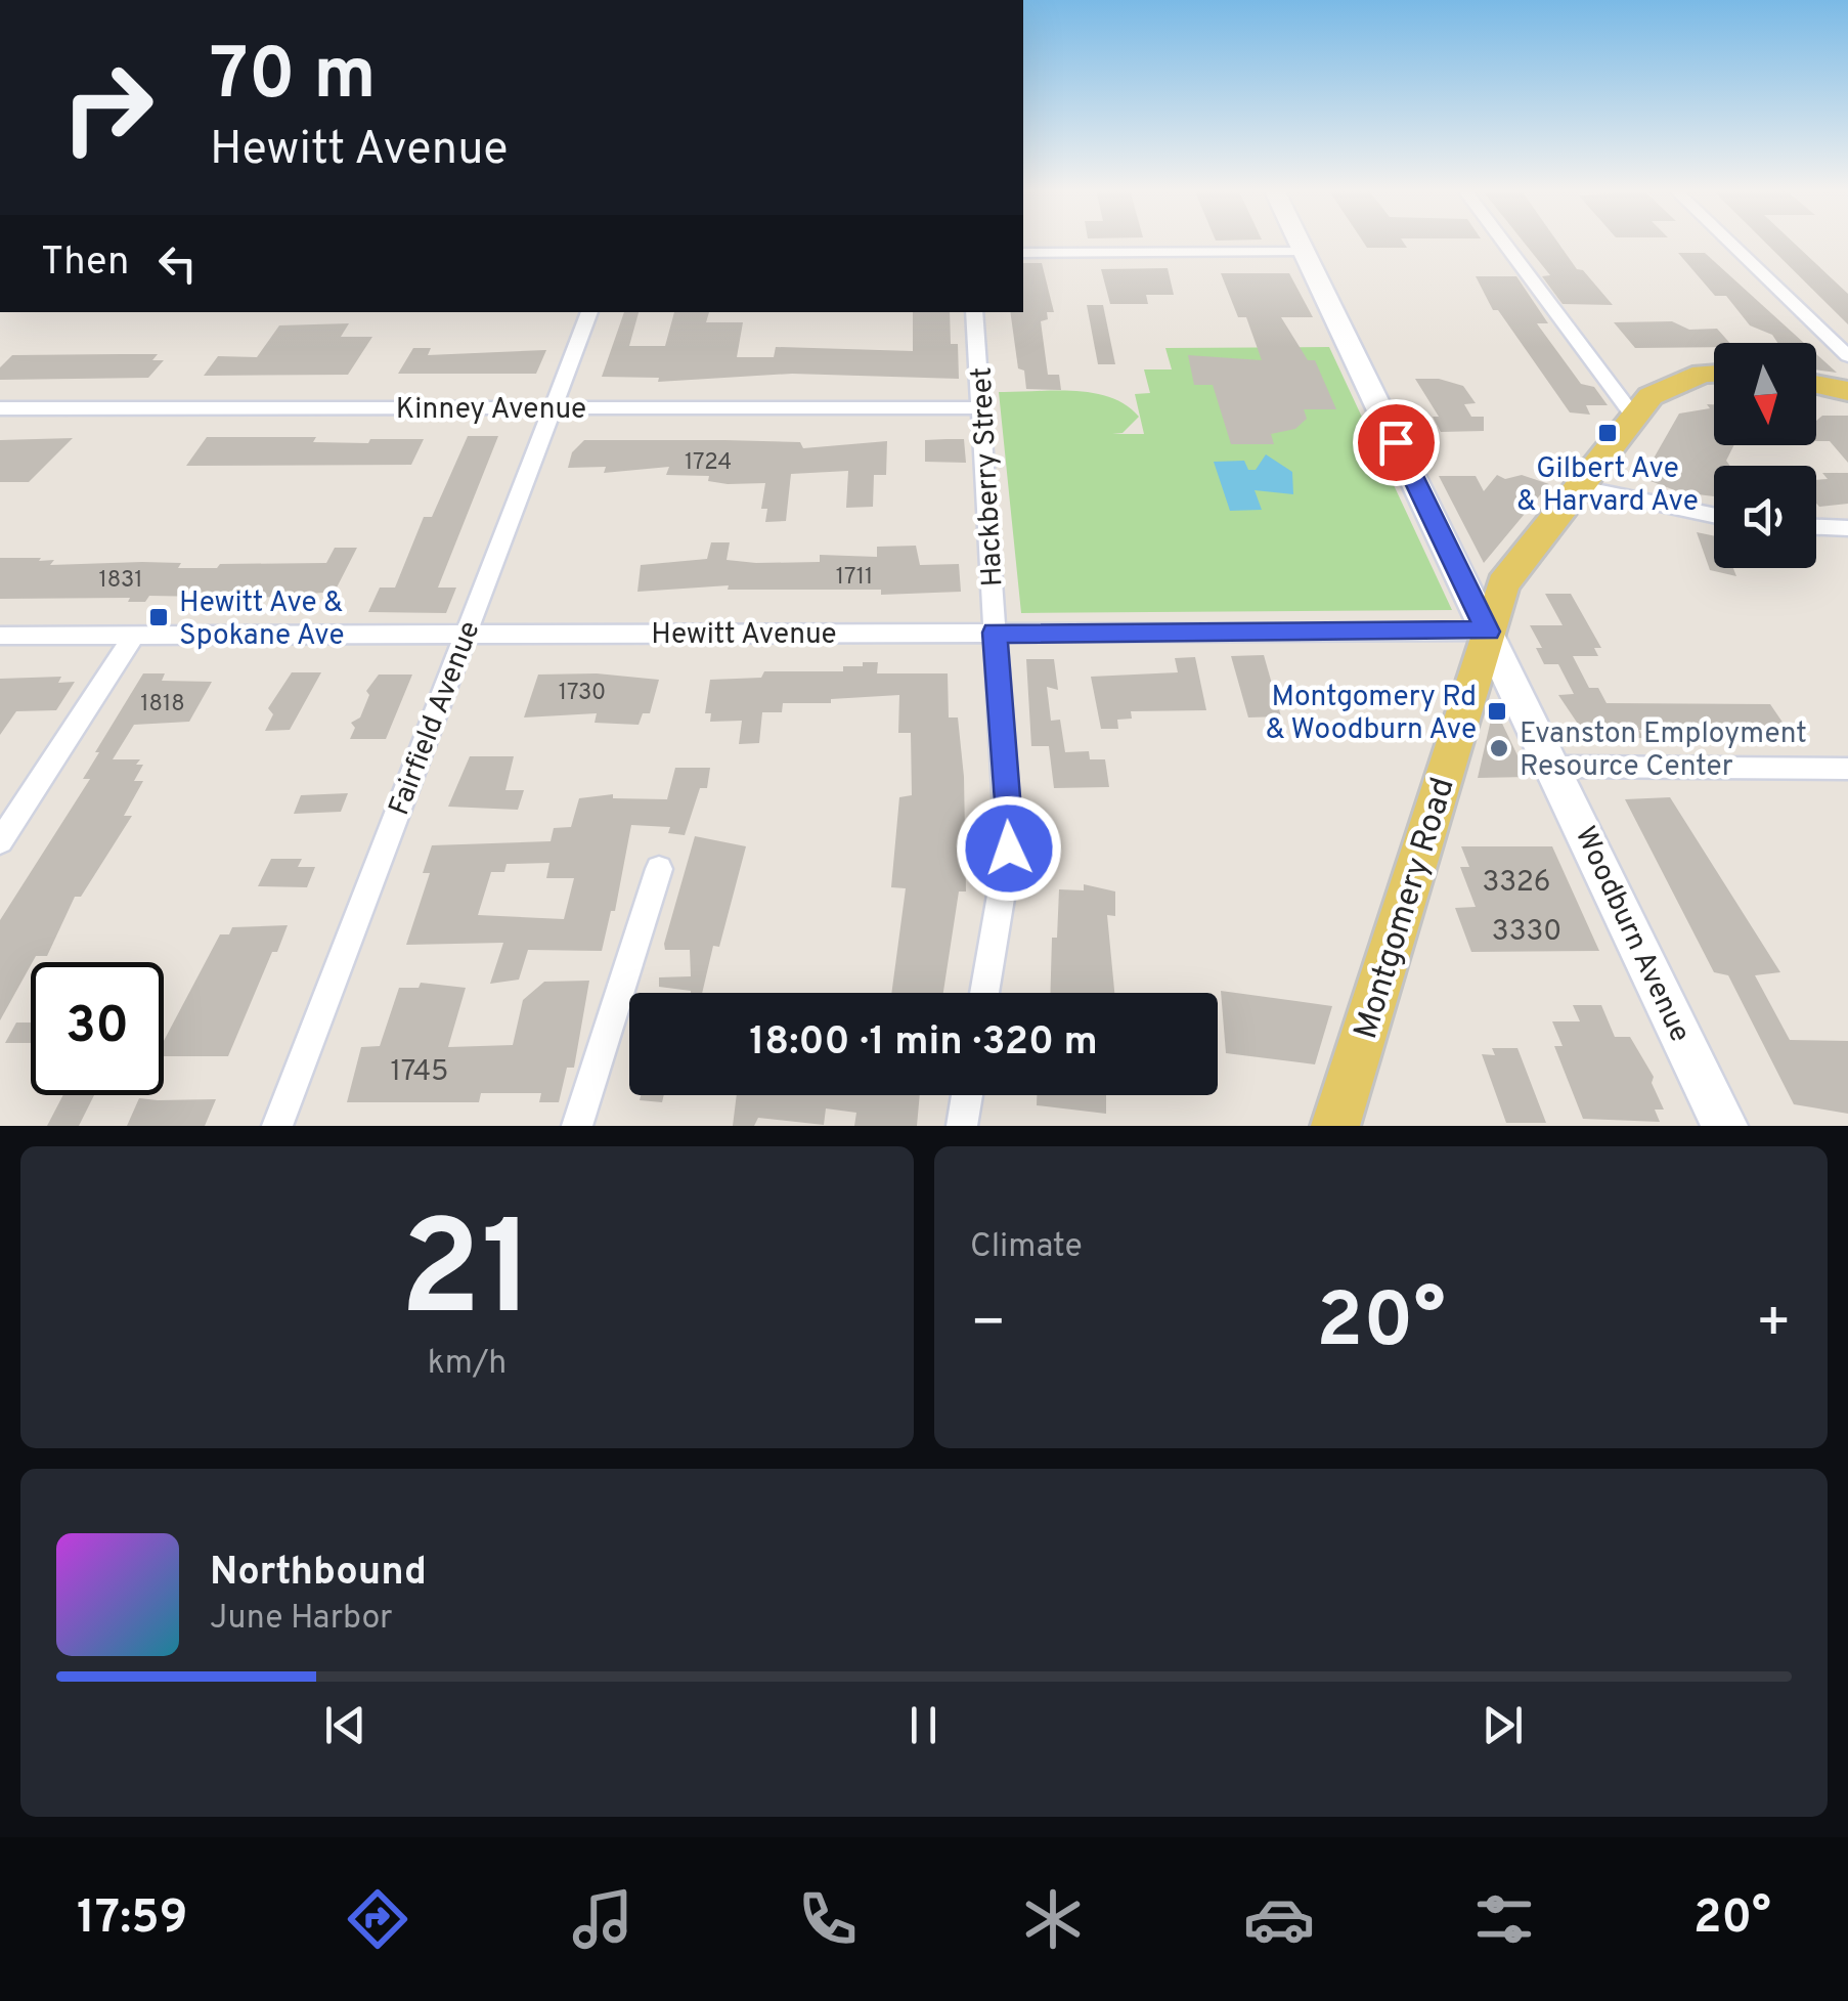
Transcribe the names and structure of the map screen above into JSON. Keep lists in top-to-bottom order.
{
  "streets": {
    "main road": ["Montgomery Road"],
    "street": [
      "Kinney Avenue",
      "Hackberry Street",
      "Hewitt Avenue",
      "Fairfield Avenue",
      "Woodburn Avenue"
    ]
  },
  "crossings": [
    ["Kinney Avenue", "Hackberry Street"],
    ["Kinney Avenue", "Fairfield Avenue"],
    ["Hackberry Street", "Hewitt Avenue"],
    ["Hewitt Avenue", "Fairfield Avenue"],
    ["Hewitt Avenue", "Montgomery Road"],
    ["Hewitt Avenue", "Woodburn Avenue"],
    ["Montgomery Road", "Woodburn Avenue"]
  ],
  "places": {
    "transit": ["Gilbert Ave & Harvard Ave", "Hewitt Ave & Spokane Ave", "Montgomery Rd & Woodburn Ave"],
    "other": ["Evanston Employment Resource Center"]
  },
  "house_numbers": [
    "1724",
    "1711",
    "1831",
    "1730",
    "1818",
    "3326",
    "3330",
    "1745"
  ],
  "north": "bottom",
  "page": {
    "turn": ["70 m", "Hewitt Avenue"],
    "then": "Then",
    "limit": "30",
    "trip": "18:00 · 1 min · 320 m",
    "tile": [
      ["21", "km/h"],
      "Climate"
    ],
    "heat": ["−", "20°", "+"],
    "song": ["Northbound", "June Harbor"],
    "tabs": ["17:59", "20°"]
  }
}
